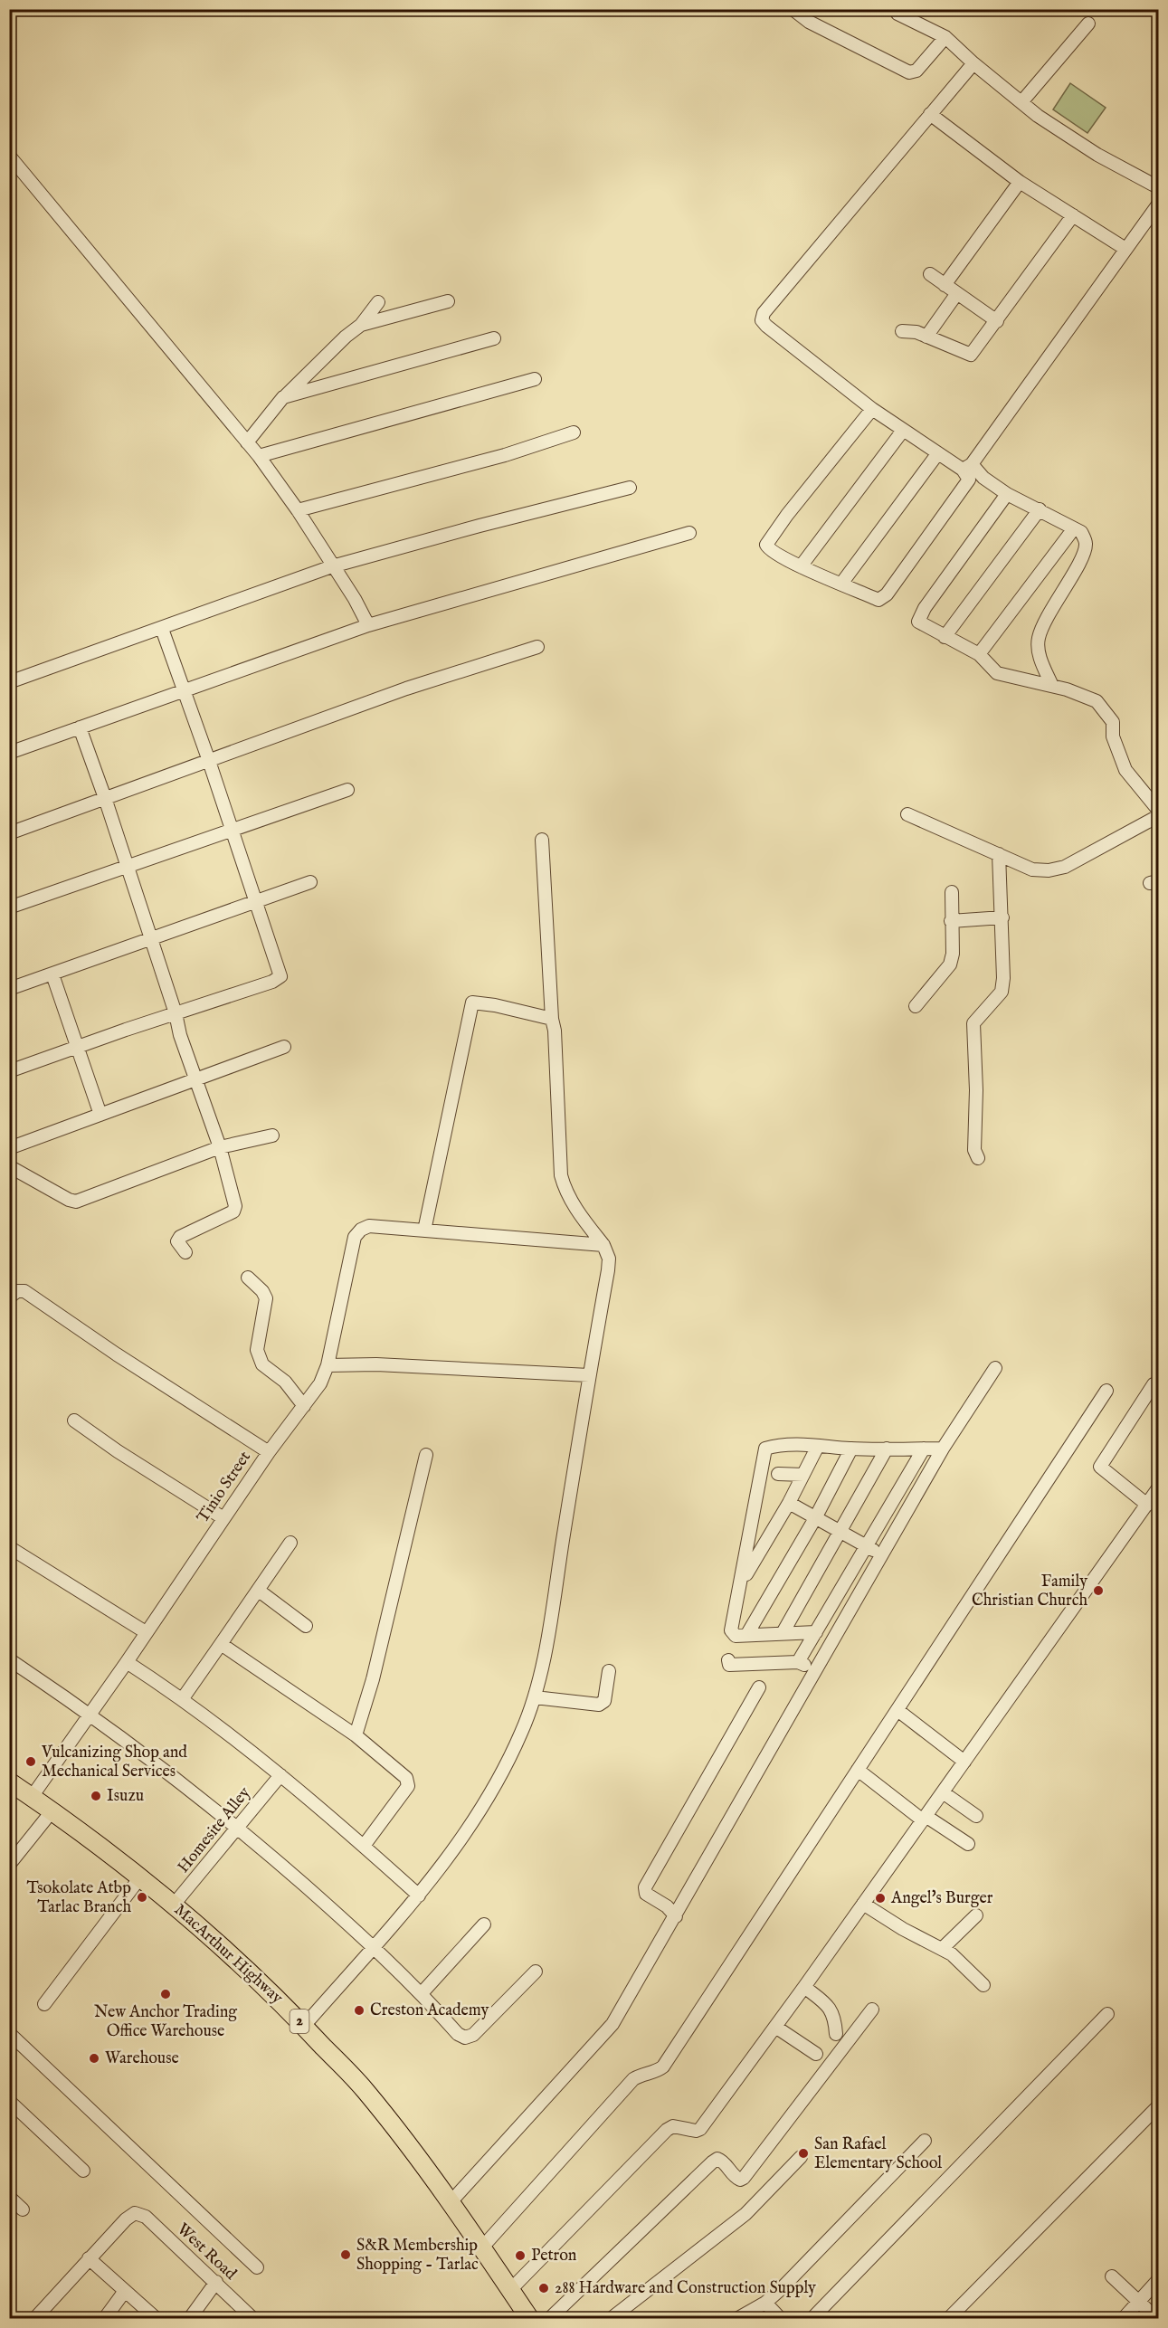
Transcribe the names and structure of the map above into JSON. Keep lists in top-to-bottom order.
{
  "streets": {
    "highway": ["MacArthur Highway", "2"],
    "street": ["Tinio Street", "Homesite Alley", "West Road"]
  },
  "crossings": [
    ["Tinio Street", "MacArthur Highway"],
    ["Homesite Alley", "MacArthur Highway"]
  ],
  "places": [
    "Family Christian Church",
    "Vulcanizing Shop and Mechanical Services",
    "Isuzu",
    "Tsokolate Atbp Tarlac Branch",
    "Angel's Burger",
    "New Anchor Trading Office Warehouse",
    "Creston Academy",
    "Warehouse",
    "San Rafael Elementary School",
    "S&R Membership Shopping - Tarlac",
    "Petron",
    "288 Hardware and Construction Supply"
  ]
}
